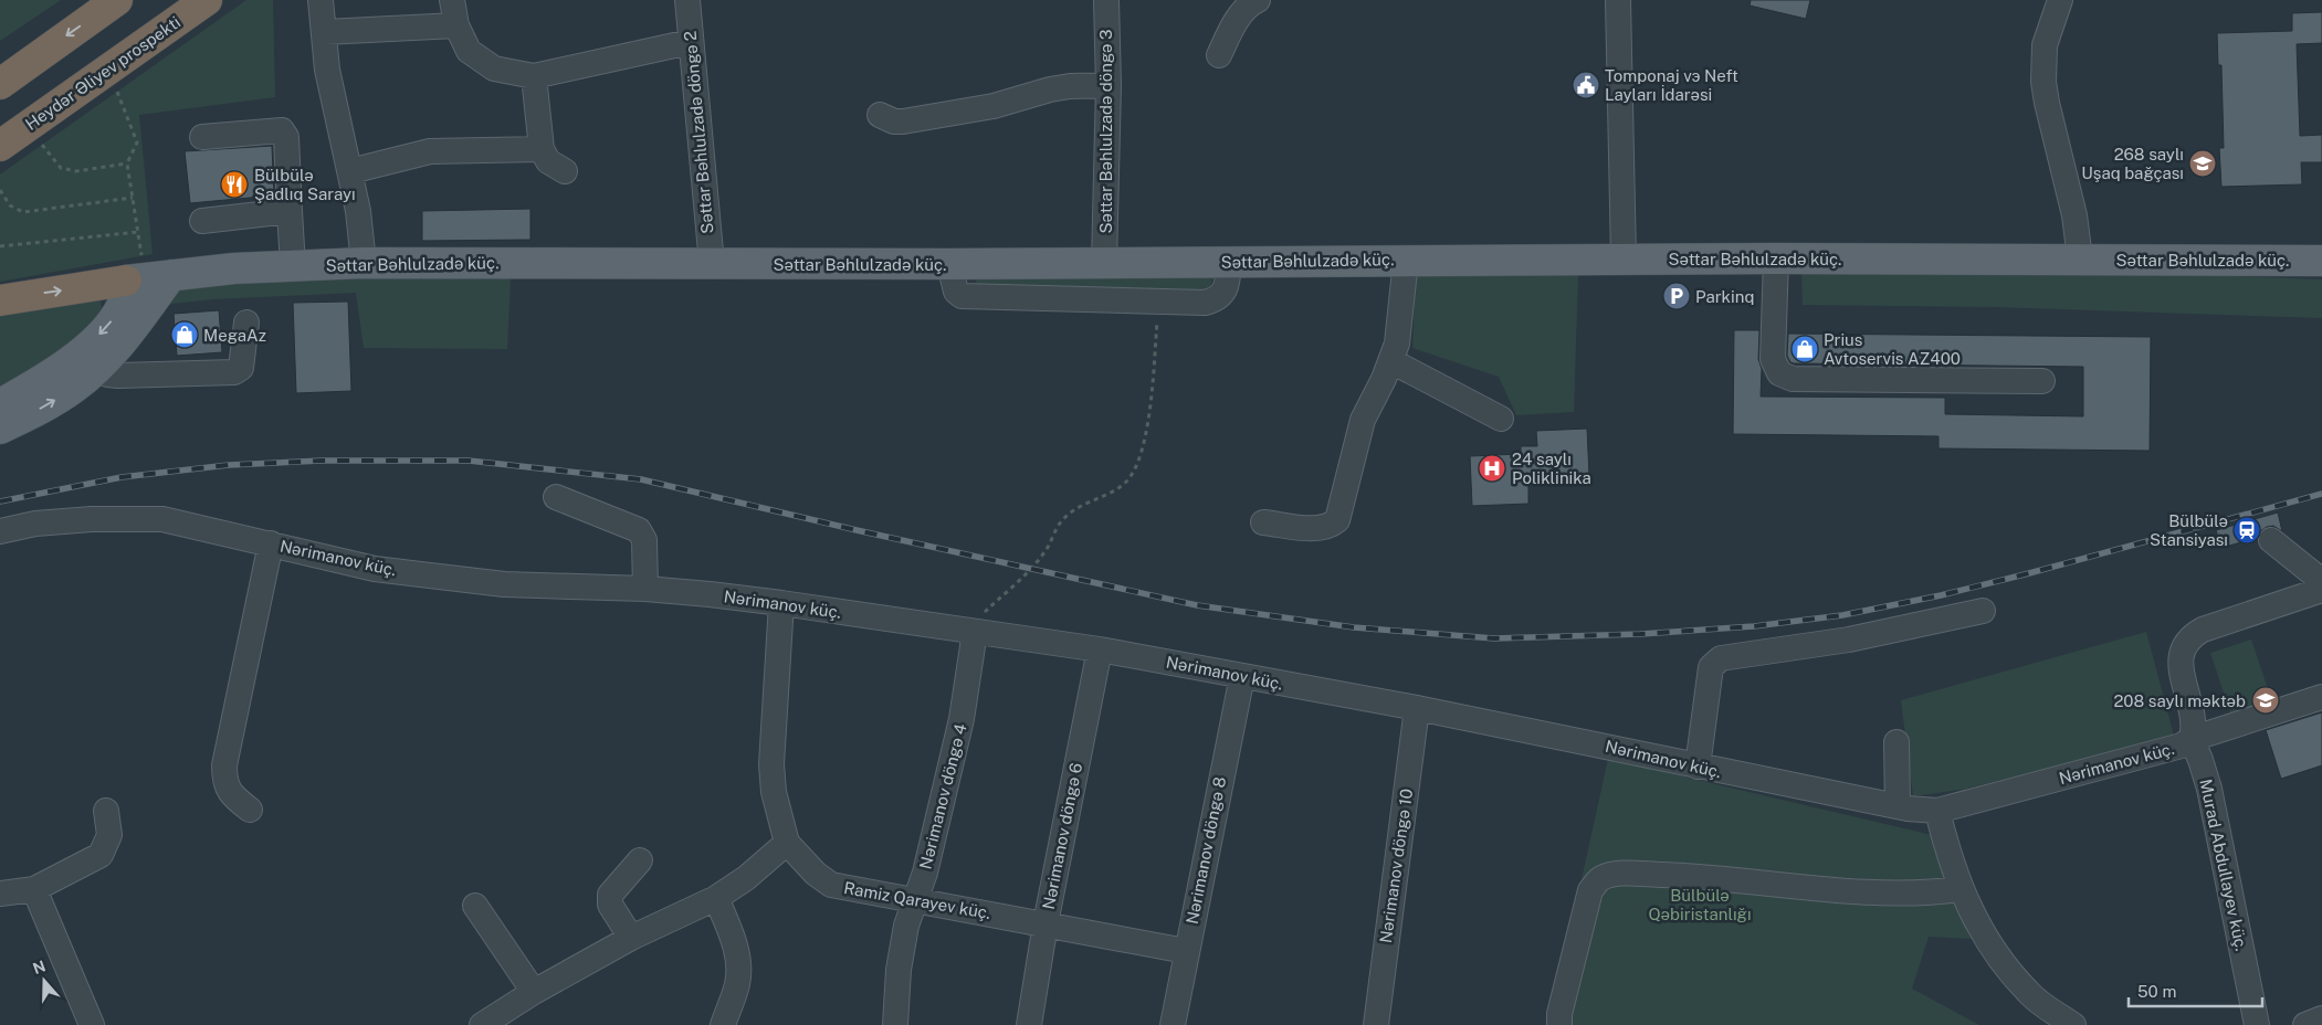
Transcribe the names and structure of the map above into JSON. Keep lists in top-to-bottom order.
{
  "streets": {
    "highway": ["Heydər Əliyev prospekti"],
    "main road": ["Səttar Bəhlulzadə küç."],
    "street": [
      "Səttar Bəhlulzadə döngə 3",
      "Səttar Bəhlulzadə döngə 2",
      "Nərimanov küç.",
      "Nərimanov döngə 4",
      "Nərimanov döngə 6",
      "Nərimanov döngə 8",
      "Murad Abdullayev küç.",
      "Nərimanov döngə 10",
      "Ramiz Qarayev küç."
    ]
  },
  "crossings": [
    ["Səttar Bəhlulzadə döngə 3", "Səttar Bəhlulzadə küç."],
    ["Səttar Bəhlulzadə döngə 2", "Səttar Bəhlulzadə küç."],
    ["Nərimanov küç.", "Nərimanov döngə 4"],
    ["Nərimanov küç.", "Nərimanov döngə 6"],
    ["Nərimanov küç.", "Nərimanov döngə 8"],
    ["Nərimanov küç.", "Murad Abdullayev küç."],
    ["Nərimanov küç.", "Nərimanov döngə 10"],
    ["Nərimanov döngə 4", "Ramiz Qarayev küç."],
    ["Nərimanov döngə 6", "Ramiz Qarayev küç."],
    ["Nərimanov döngə 8", "Ramiz Qarayev küç."]
  ],
  "parks": ["Bülbülə Qəbiristanlığı"],
  "places": {
    "public building": ["Tomponaj vэ Neft Layları İdarəsi"],
    "school or university": ["268 saylı Uşaq bağçası", "208 saylı məktəb"],
    "restaurant": ["Bülbülə Şadlıq Sarayı"],
    "parking": ["Parkinq"],
    "shop": ["MegaAz", "Prius Avtoservis AZ400"],
    "hospital": ["24 saylı Poliklinika"],
    "station": ["Bülbülə Stansiyası"]
  },
  "scale_bar": "50 m",
  "north": "top"
}
